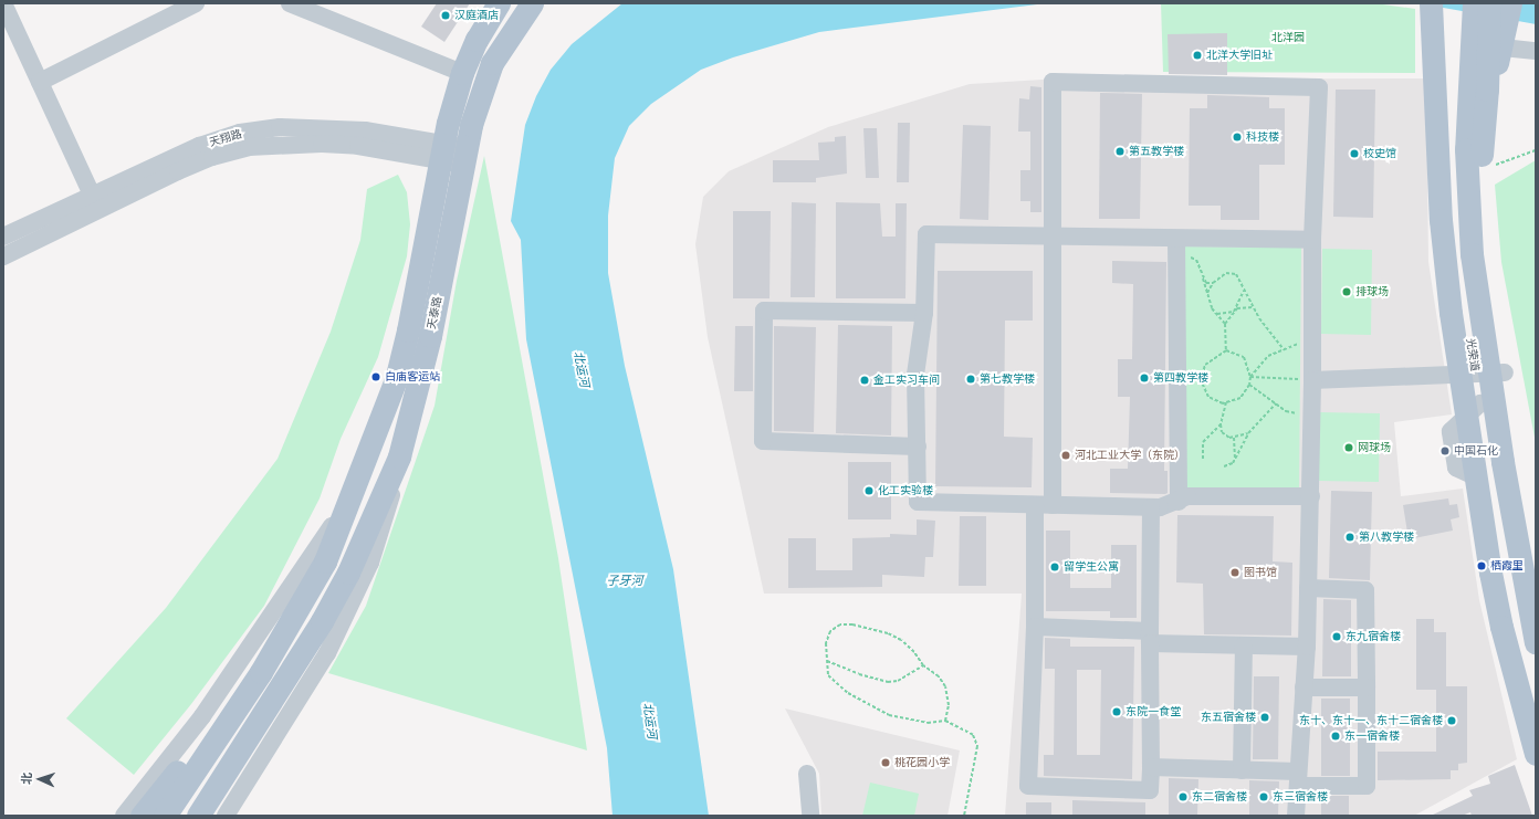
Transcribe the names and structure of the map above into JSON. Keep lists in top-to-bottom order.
{
  "streets": {
    "main road": ["天泰路", "光荣道"],
    "street": ["天翔路"]
  },
  "crossings": [
    ["天翔路", "天泰路"]
  ],
  "water": ["北运河", "子牙河"],
  "parks": ["北洋园"],
  "places": [
    "汉庭酒店",
    "北洋大学旧址",
    "科技楼",
    "第五教学楼",
    "校史馆",
    "排球场",
    "白庙客运站",
    "第四教学楼",
    "第七教学楼",
    "金工实习车间",
    "网球场",
    "中国石化",
    "河北工业大学（东院）",
    "化工实验楼",
    "第八教学楼",
    "栖霞里",
    "留学生公寓",
    "图书馆",
    "东九宿舍楼",
    "东院一食堂",
    "东五宿舍楼",
    "东十、东十一、东十二宿舍楼",
    "东一宿舍楼",
    "桃花园小学",
    "东二宿舍楼",
    "东三宿舍楼"
  ],
  "north": "left"
}
